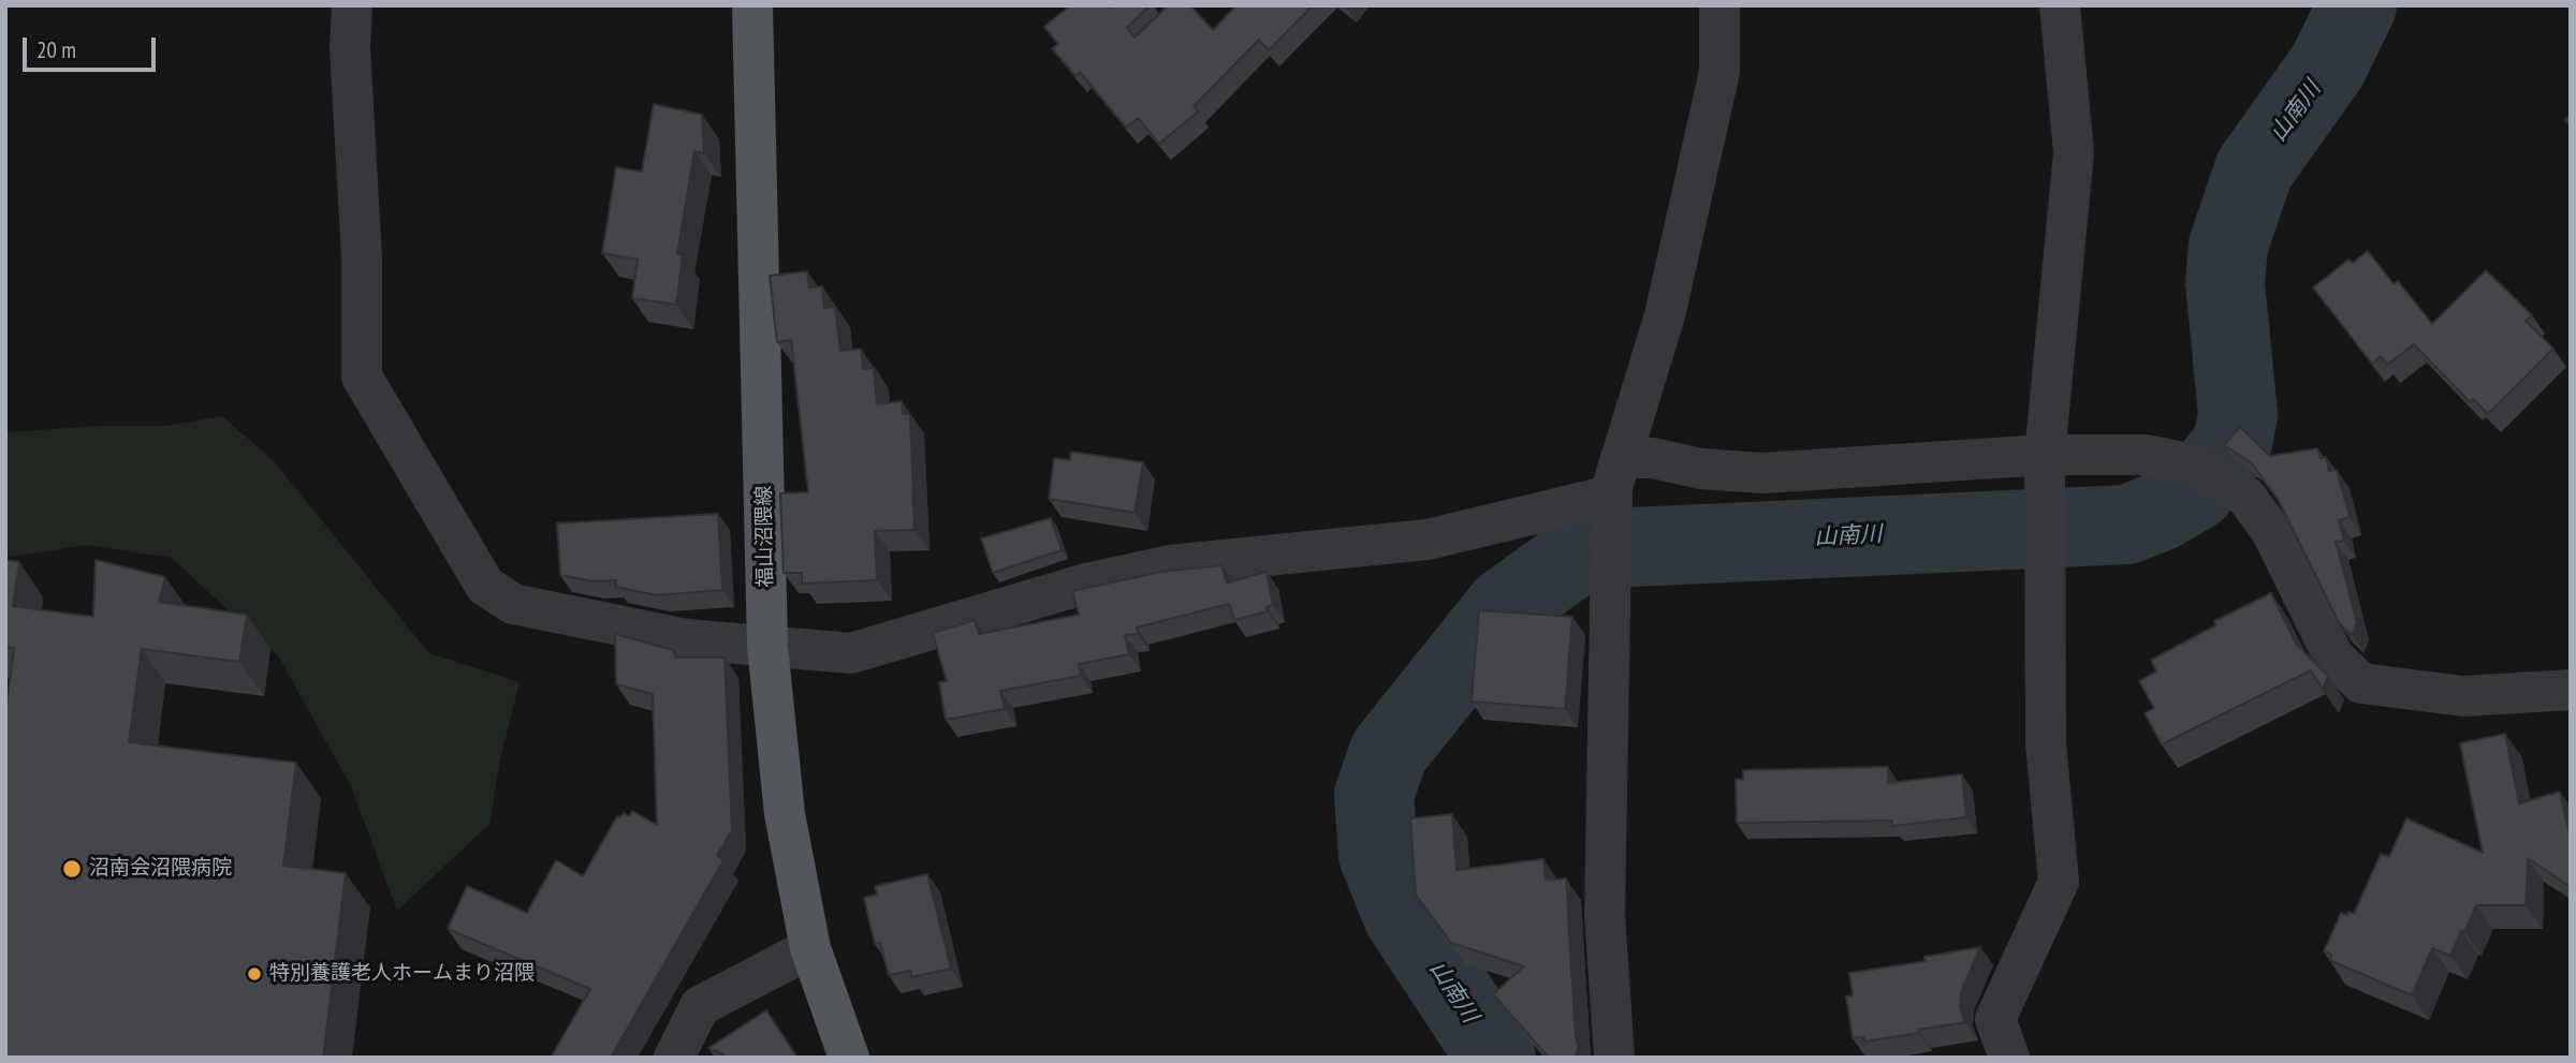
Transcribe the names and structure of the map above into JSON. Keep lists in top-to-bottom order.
{
  "streets": {
    "main road": ["福山沼隈線"]
  },
  "water": ["山南川"],
  "places": ["沼南会沼隈病院", "特別養護老人ホームまり沼隈"],
  "scale_bar": "20 m"
}
